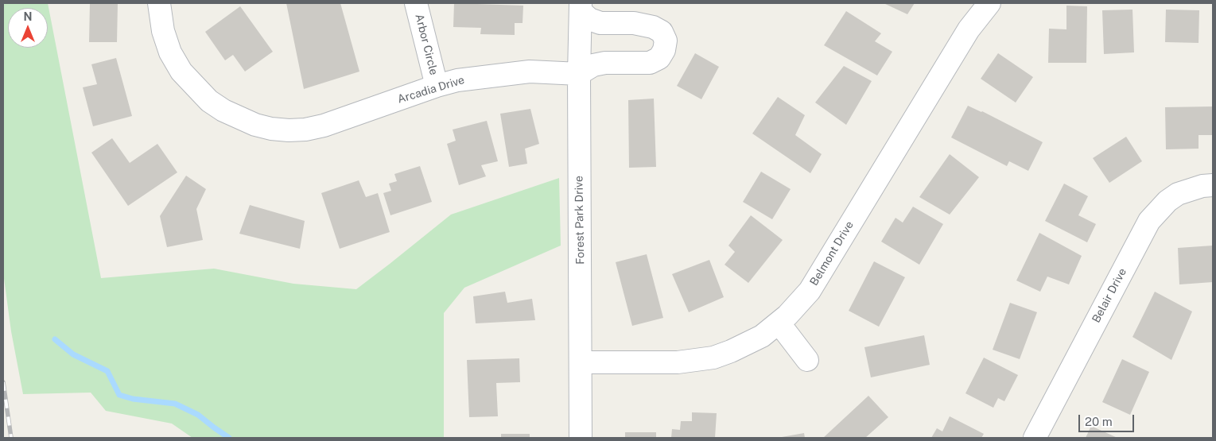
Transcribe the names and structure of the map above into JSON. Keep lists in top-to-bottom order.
{
  "streets": {
    "street": [
      "Arbor Circle",
      "Arcadia Drive",
      "Forest Park Drive",
      "Belmont Drive",
      "Belair Drive"
    ]
  },
  "crossings": [
    ["Arbor Circle", "Arcadia Drive"],
    ["Arcadia Drive", "Forest Park Drive"],
    ["Forest Park Drive", "Belmont Drive"]
  ],
  "scale_bar": "20 m",
  "north": "top"
}
